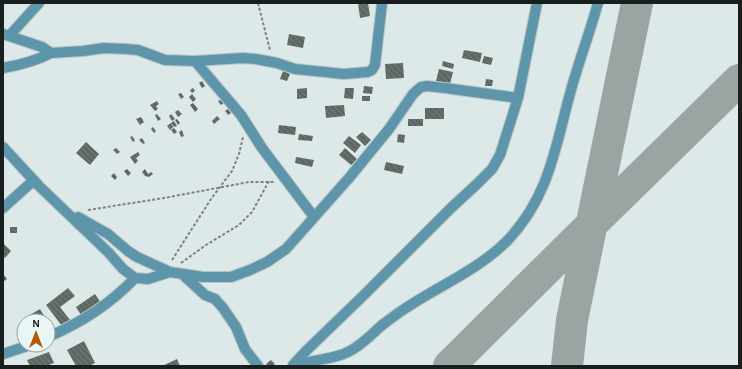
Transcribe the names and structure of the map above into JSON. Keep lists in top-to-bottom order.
{
  "north": "top"
}
